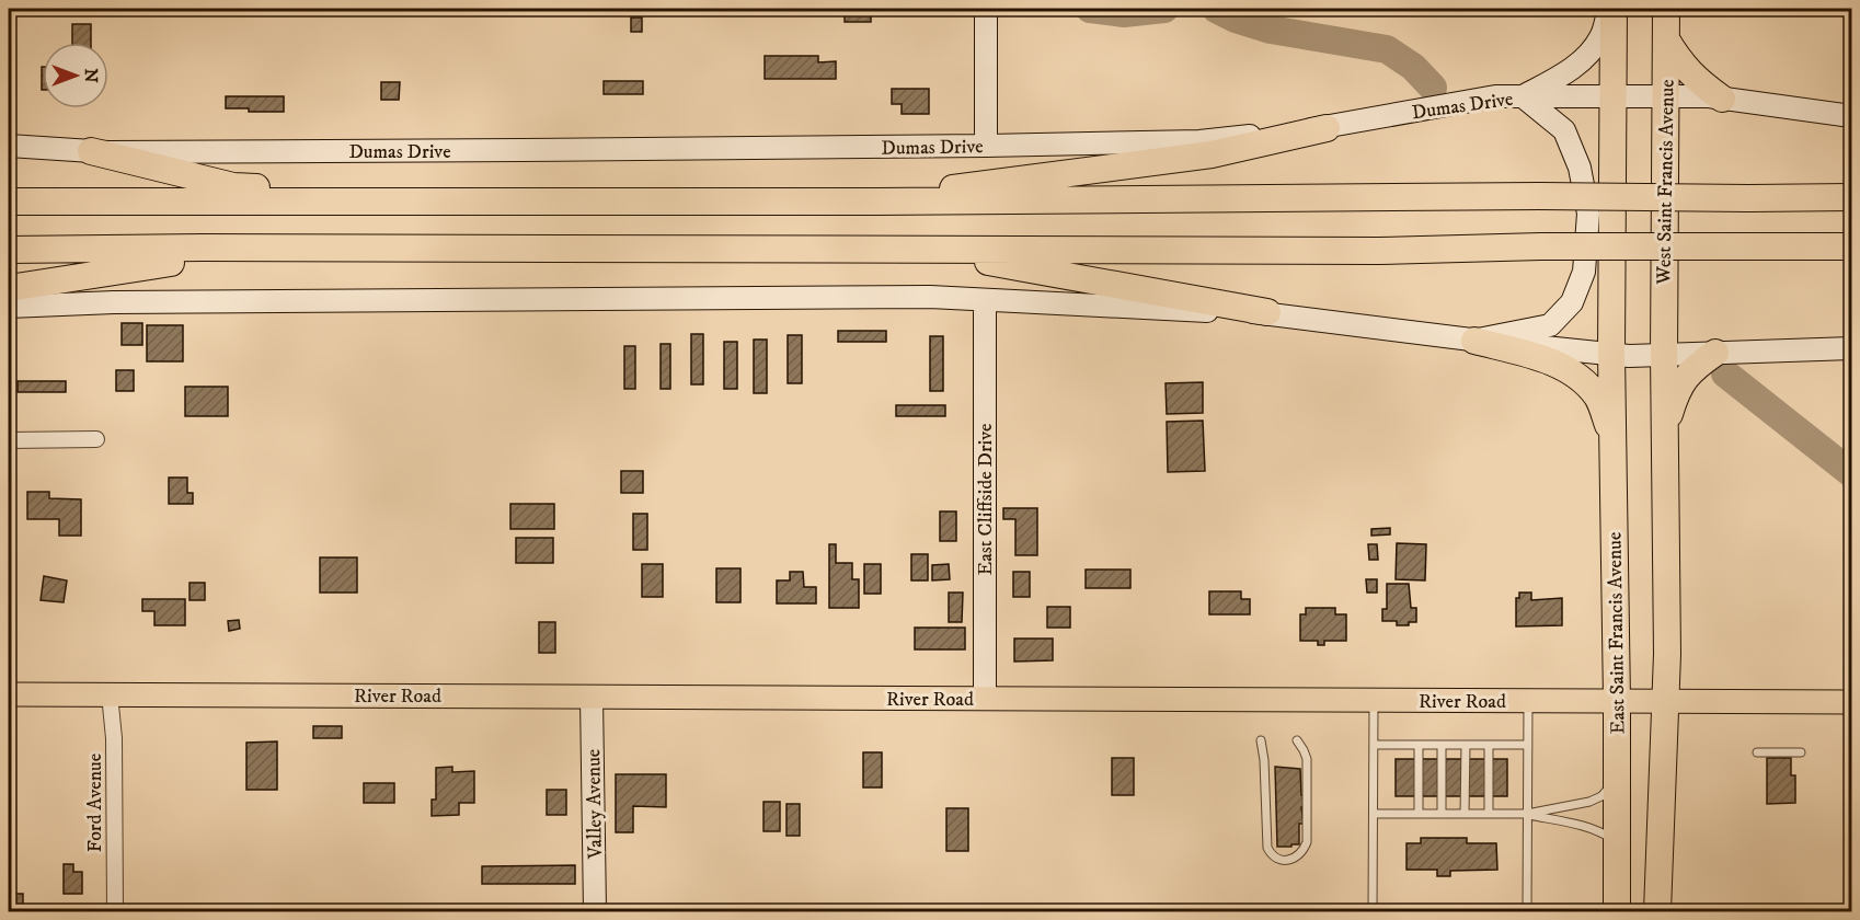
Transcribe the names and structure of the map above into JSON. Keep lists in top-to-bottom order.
{
  "streets": {
    "highway": ["West Saint Francis Avenue", "East Saint Francis Avenue"],
    "main road": [
      "Dumas Drive",
      "East Cliffside Drive",
      "River Road",
      "Valley Avenue"
    ],
    "street": ["Ford Avenue"]
  },
  "crossings": [
    ["Dumas Drive", "West Saint Francis Avenue"],
    ["East Cliffside Drive", "River Road"],
    ["East Saint Francis Avenue", "River Road"],
    ["River Road", "Ford Avenue"],
    ["River Road", "Valley Avenue"]
  ],
  "north": "right"
}
